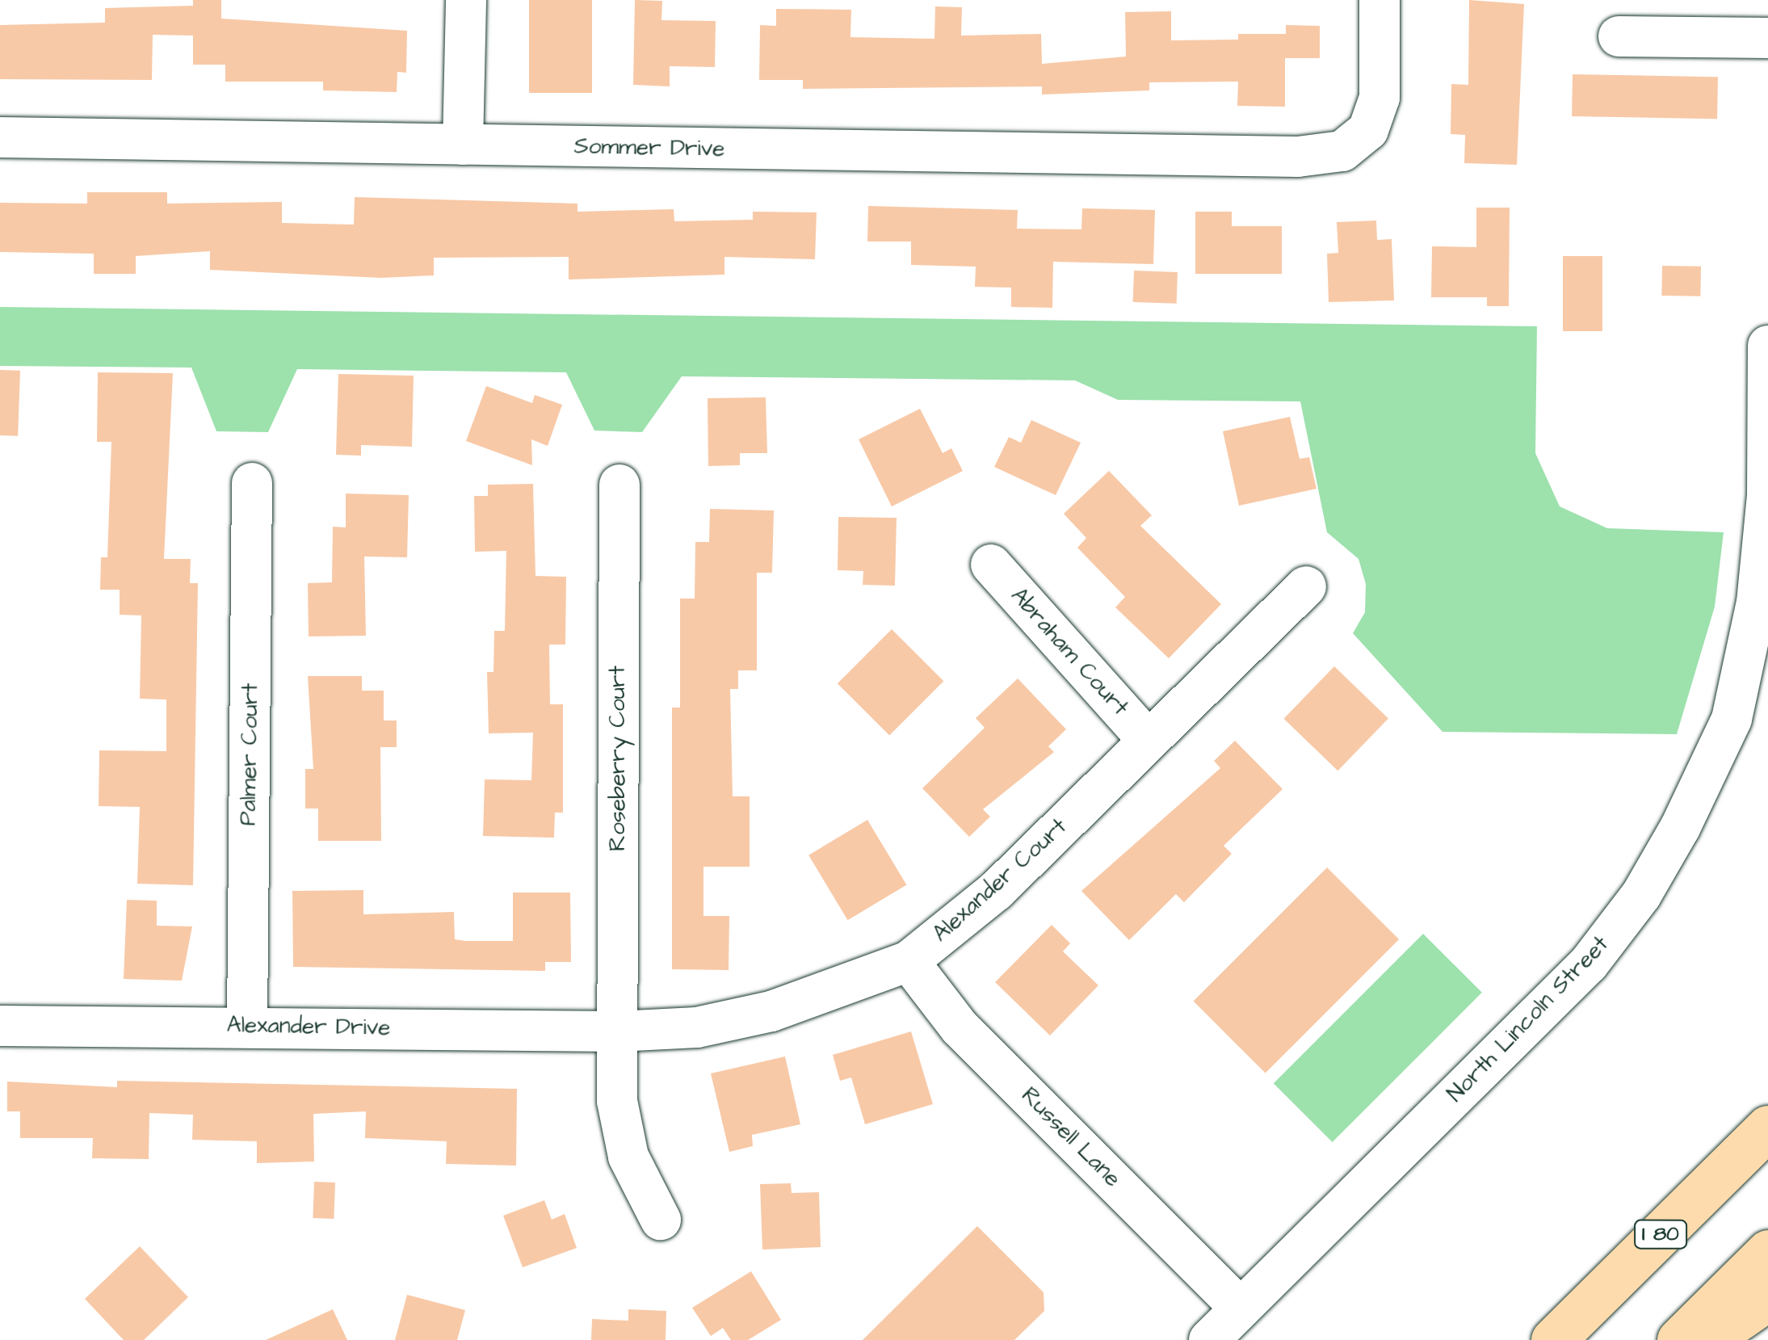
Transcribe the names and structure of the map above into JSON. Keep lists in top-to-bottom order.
{
  "streets": {
    "highway": ["I 80"],
    "street": [
      "Sommer Drive",
      "Abraham Court",
      "Palmer Court",
      "Roseberry Court",
      "Alexander Court",
      "North Lincoln Street",
      "Alexander Drive",
      "Russell Lane"
    ]
  },
  "crossings": [
    ["Abraham Court", "Alexander Court"],
    ["Palmer Court", "Alexander Drive"],
    ["Roseberry Court", "Alexander Court"],
    ["Roseberry Court", "Alexander Drive"],
    ["Alexander Court", "Alexander Drive"],
    ["Alexander Court", "Russell Lane"],
    ["North Lincoln Street", "Russell Lane"]
  ]
}
